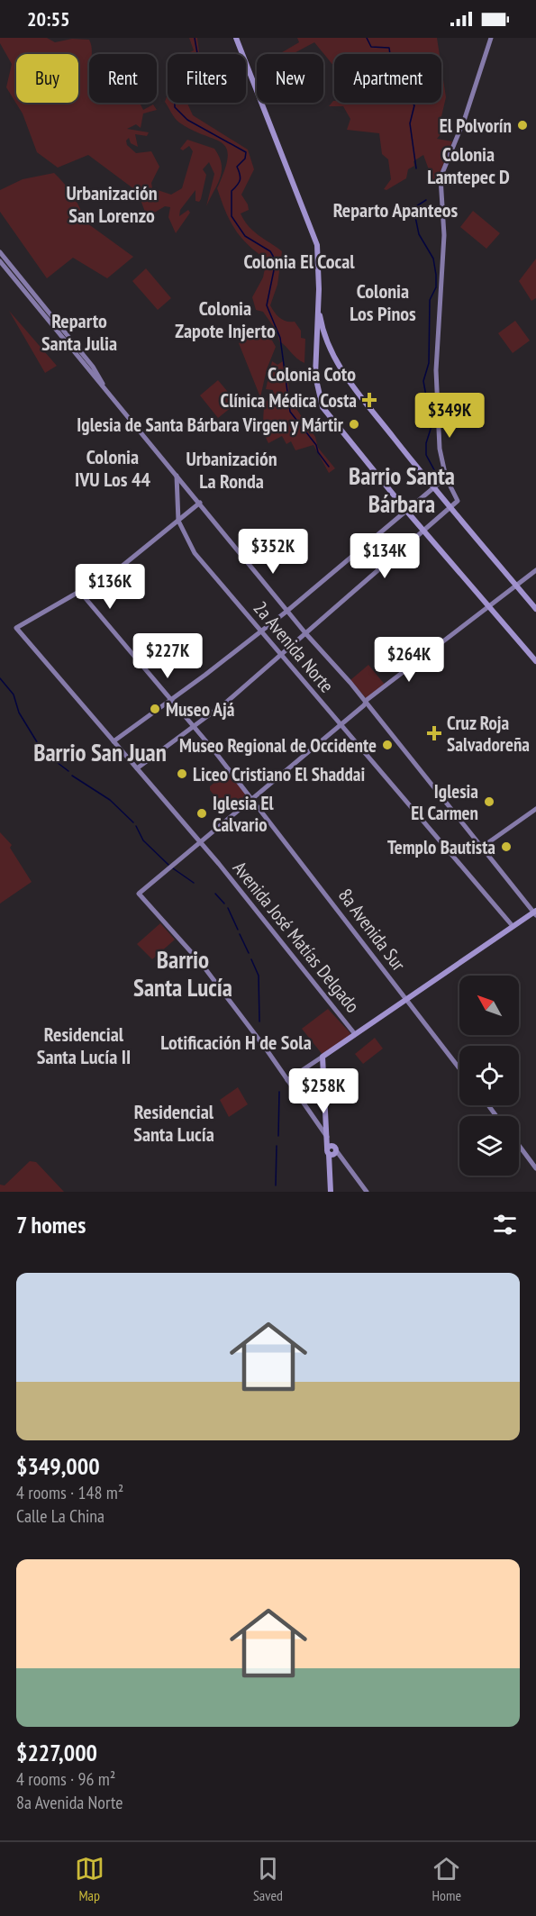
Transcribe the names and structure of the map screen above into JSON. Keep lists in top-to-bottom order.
{
  "streets": {
    "street": ["2a Avenida Norte", "8a Avenida Sur", "Avenida José Matías Delgado"]
  },
  "crossings": [
    ["8a Avenida Sur", "Avenida José Matías Delgado"]
  ],
  "districts": [
    "Colonia Lamtepec D",
    "Urbanización San Lorenzo",
    "Reparto Apanteos",
    "Colonia El Cocal",
    "Colonia Los Pinos",
    "Colonia Zapote Injerto",
    "Reparto Santa Julia",
    "Colonia Coto",
    "Colonia IVU Los 44",
    "Urbanización La Ronda",
    "Barrio Santa Bárbara",
    "Barrio San Juan",
    "Barrio Santa Lucía",
    "Residencial Santa Lucía II",
    "Lotificación H de Sola",
    "Residencial Santa Lucía"
  ],
  "places": {
    "other": [
      "El Polvorín",
      "Iglesia de Santa Bárbara Virgen y Mártir",
      "Museo Ajá",
      "Museo Regional de Occidente",
      "Liceo Cristiano El Shaddai",
      "Iglesia El Carmen",
      "Iglesia El Calvario",
      "Templo Bautista"
    ],
    "health": ["Clínica Médica Costa", "Cruz Roja Salvadoreña"]
  },
  "north": "top left",
  "page": {
    "status": "20:55",
    "chip": [
      "Buy",
      "Rent",
      "Filters",
      "New",
      "Apartment"
    ],
    "price": [
      "$349K",
      "$352K",
      "$134K",
      "$136K",
      "$227K",
      "$264K",
      "$258K"
    ],
    "heading": "7 homes",
    "list": [
      {
        "name": "$349,000",
        "note": "4 rooms · 148 m² · Calle La China"
      },
      {
        "name": "$227,000",
        "note": "4 rooms · 96 m² · 8a Avenida Norte"
      }
    ],
    "tabs": ["Map", "Saved", "Home"]
  }
}
